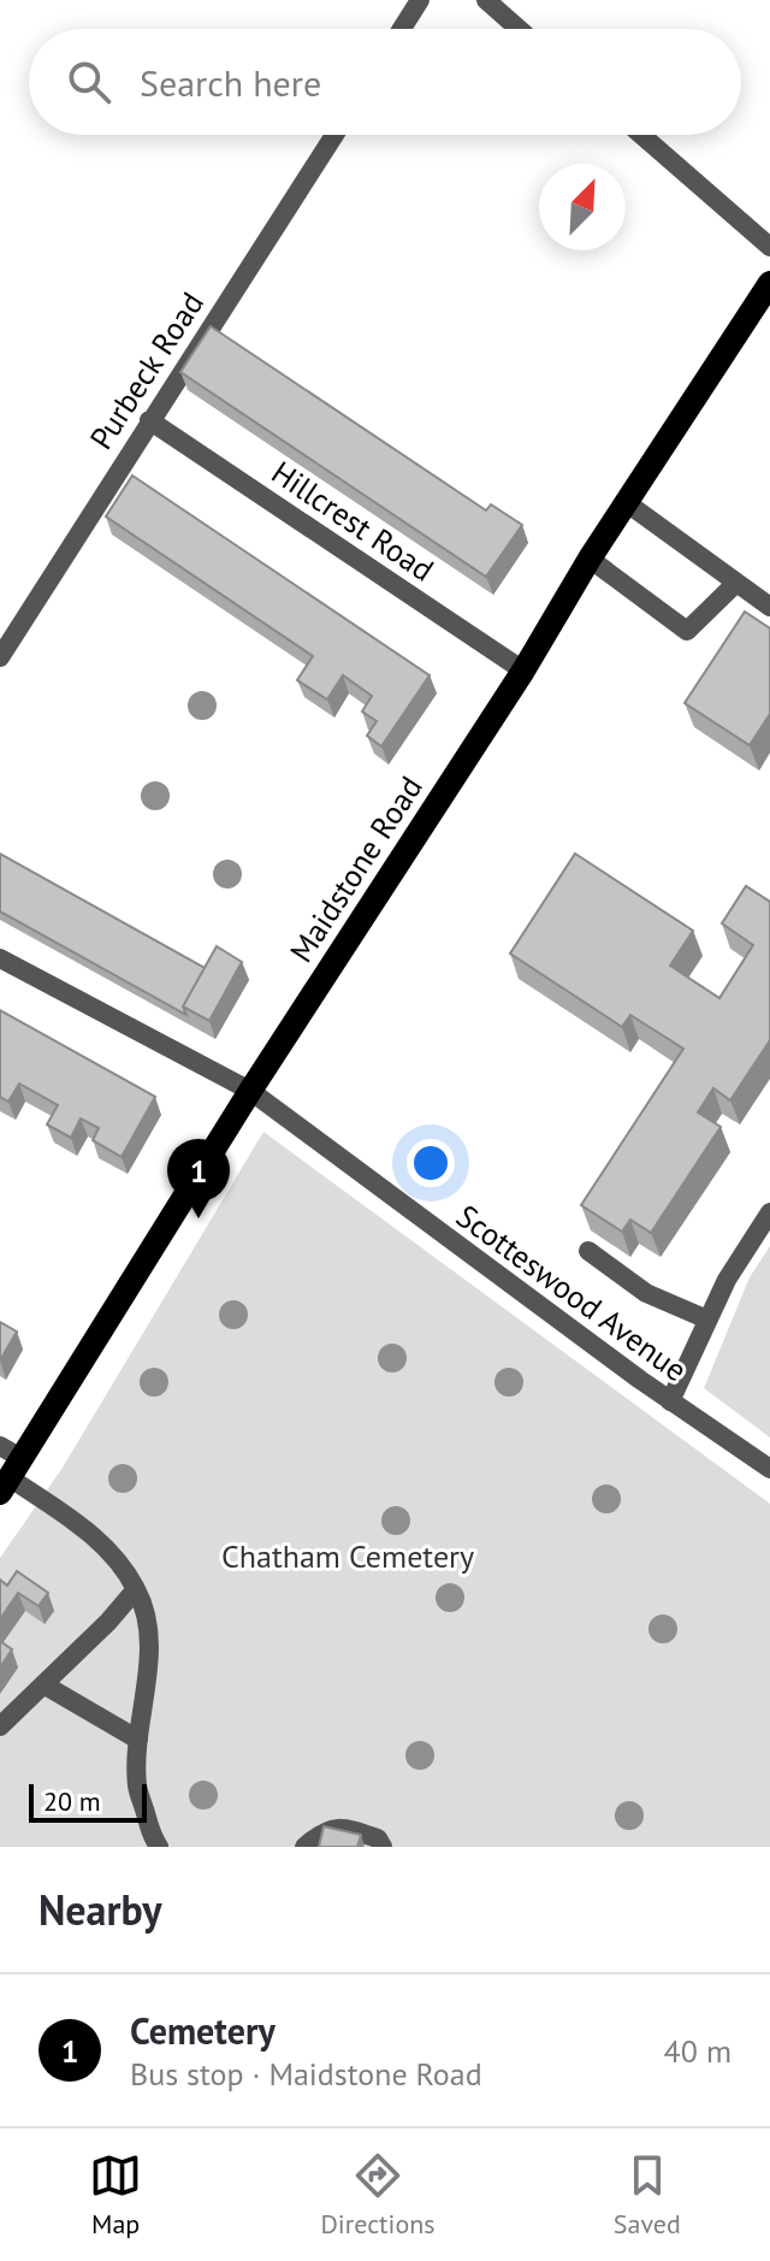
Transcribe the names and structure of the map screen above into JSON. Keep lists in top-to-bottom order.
{
  "streets": {
    "main road": ["Maidstone Road"],
    "street": ["Purbeck Road", "Hillcrest Road", "Scotteswood Avenue"]
  },
  "crossings": [
    ["Purbeck Road", "Hillcrest Road"],
    ["Hillcrest Road", "Maidstone Road"],
    ["Maidstone Road", "Scotteswood Avenue"]
  ],
  "parks": ["Chatham Cemetery"],
  "scale_bar": "20 m",
  "north": "top right",
  "page": {
    "search": "Search here",
    "pins": "1",
    "scale": "20 m",
    "heading": "Nearby",
    "list": [
      {
        "mark": "1",
        "name": "Cemetery",
        "note": "Bus stop · Maidstone Road",
        "value": "40 m"
      }
    ],
    "nav": ["Map", "Directions", "Saved"]
  }
}
